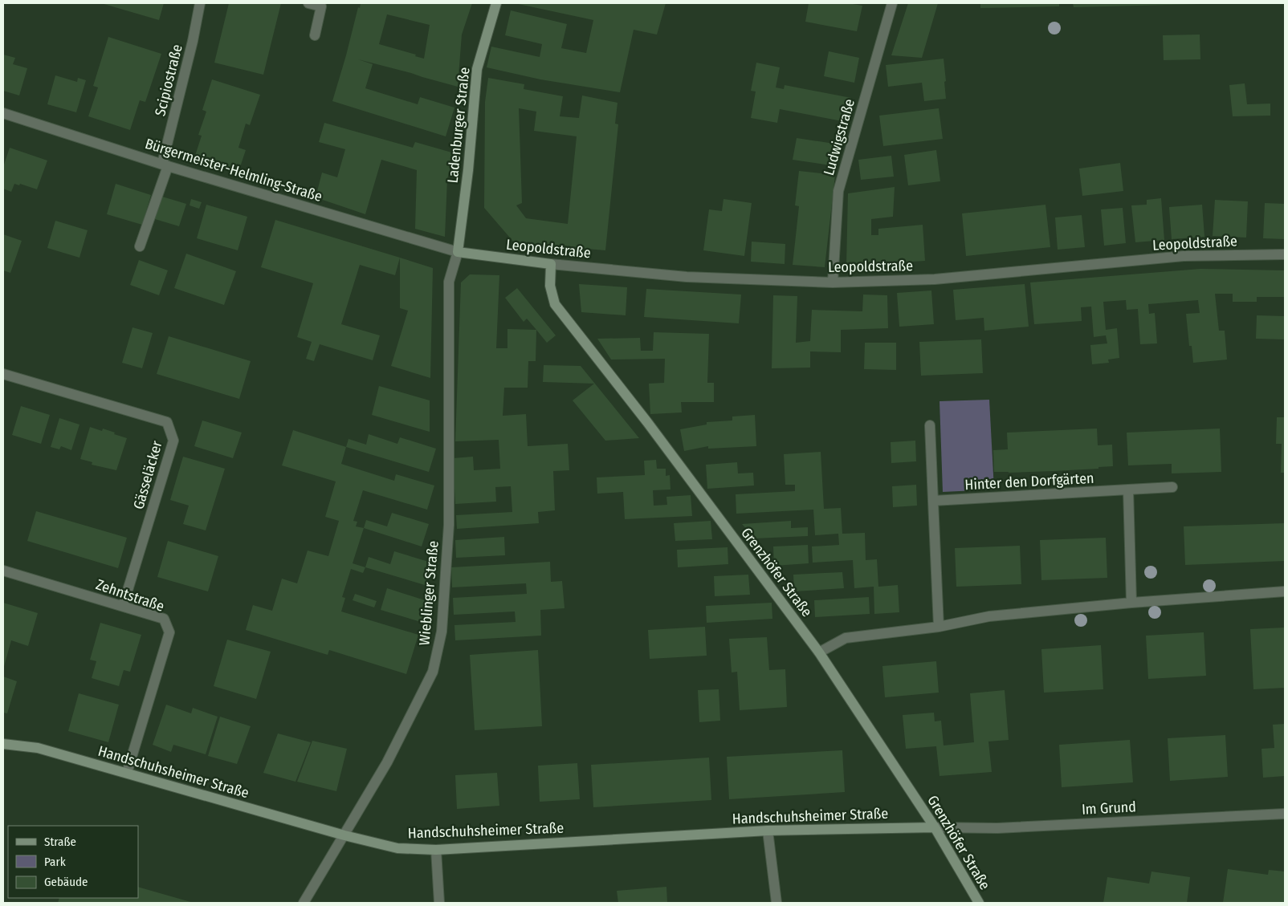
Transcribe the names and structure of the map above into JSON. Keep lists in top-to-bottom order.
{
  "streets": {
    "street": [
      "Scipiostraße",
      "Ladenburger Straße",
      "Ludwigstraße",
      "Bürgermeister-Helmling-Straße",
      "Leopoldstraße",
      "Gässeläcker",
      "Hinter den Dorfgärten",
      "Grenzhöfer Straße",
      "Wieblinger Straße",
      "Zehntstraße",
      "Handschuhsheimer Straße",
      "Im Grund"
    ]
  },
  "crossings": [
    ["Scipiostraße", "Bürgermeister-Helmling-Straße"],
    ["Ladenburger Straße", "Bürgermeister-Helmling-Straße"],
    ["Ladenburger Straße", "Leopoldstraße"],
    ["Ladenburger Straße", "Wieblinger Straße"],
    ["Ludwigstraße", "Leopoldstraße"],
    ["Bürgermeister-Helmling-Straße", "Leopoldstraße"],
    ["Bürgermeister-Helmling-Straße", "Wieblinger Straße"],
    ["Leopoldstraße", "Grenzhöfer Straße"],
    ["Leopoldstraße", "Wieblinger Straße"],
    ["Gässeläcker", "Zehntstraße"],
    ["Grenzhöfer Straße", "Handschuhsheimer Straße"],
    ["Grenzhöfer Straße", "Im Grund"],
    ["Wieblinger Straße", "Handschuhsheimer Straße"],
    ["Zehntstraße", "Handschuhsheimer Straße"],
    ["Handschuhsheimer Straße", "Im Grund"]
  ],
  "legend": ["Straße", "Park", "Gebäude"]
}
